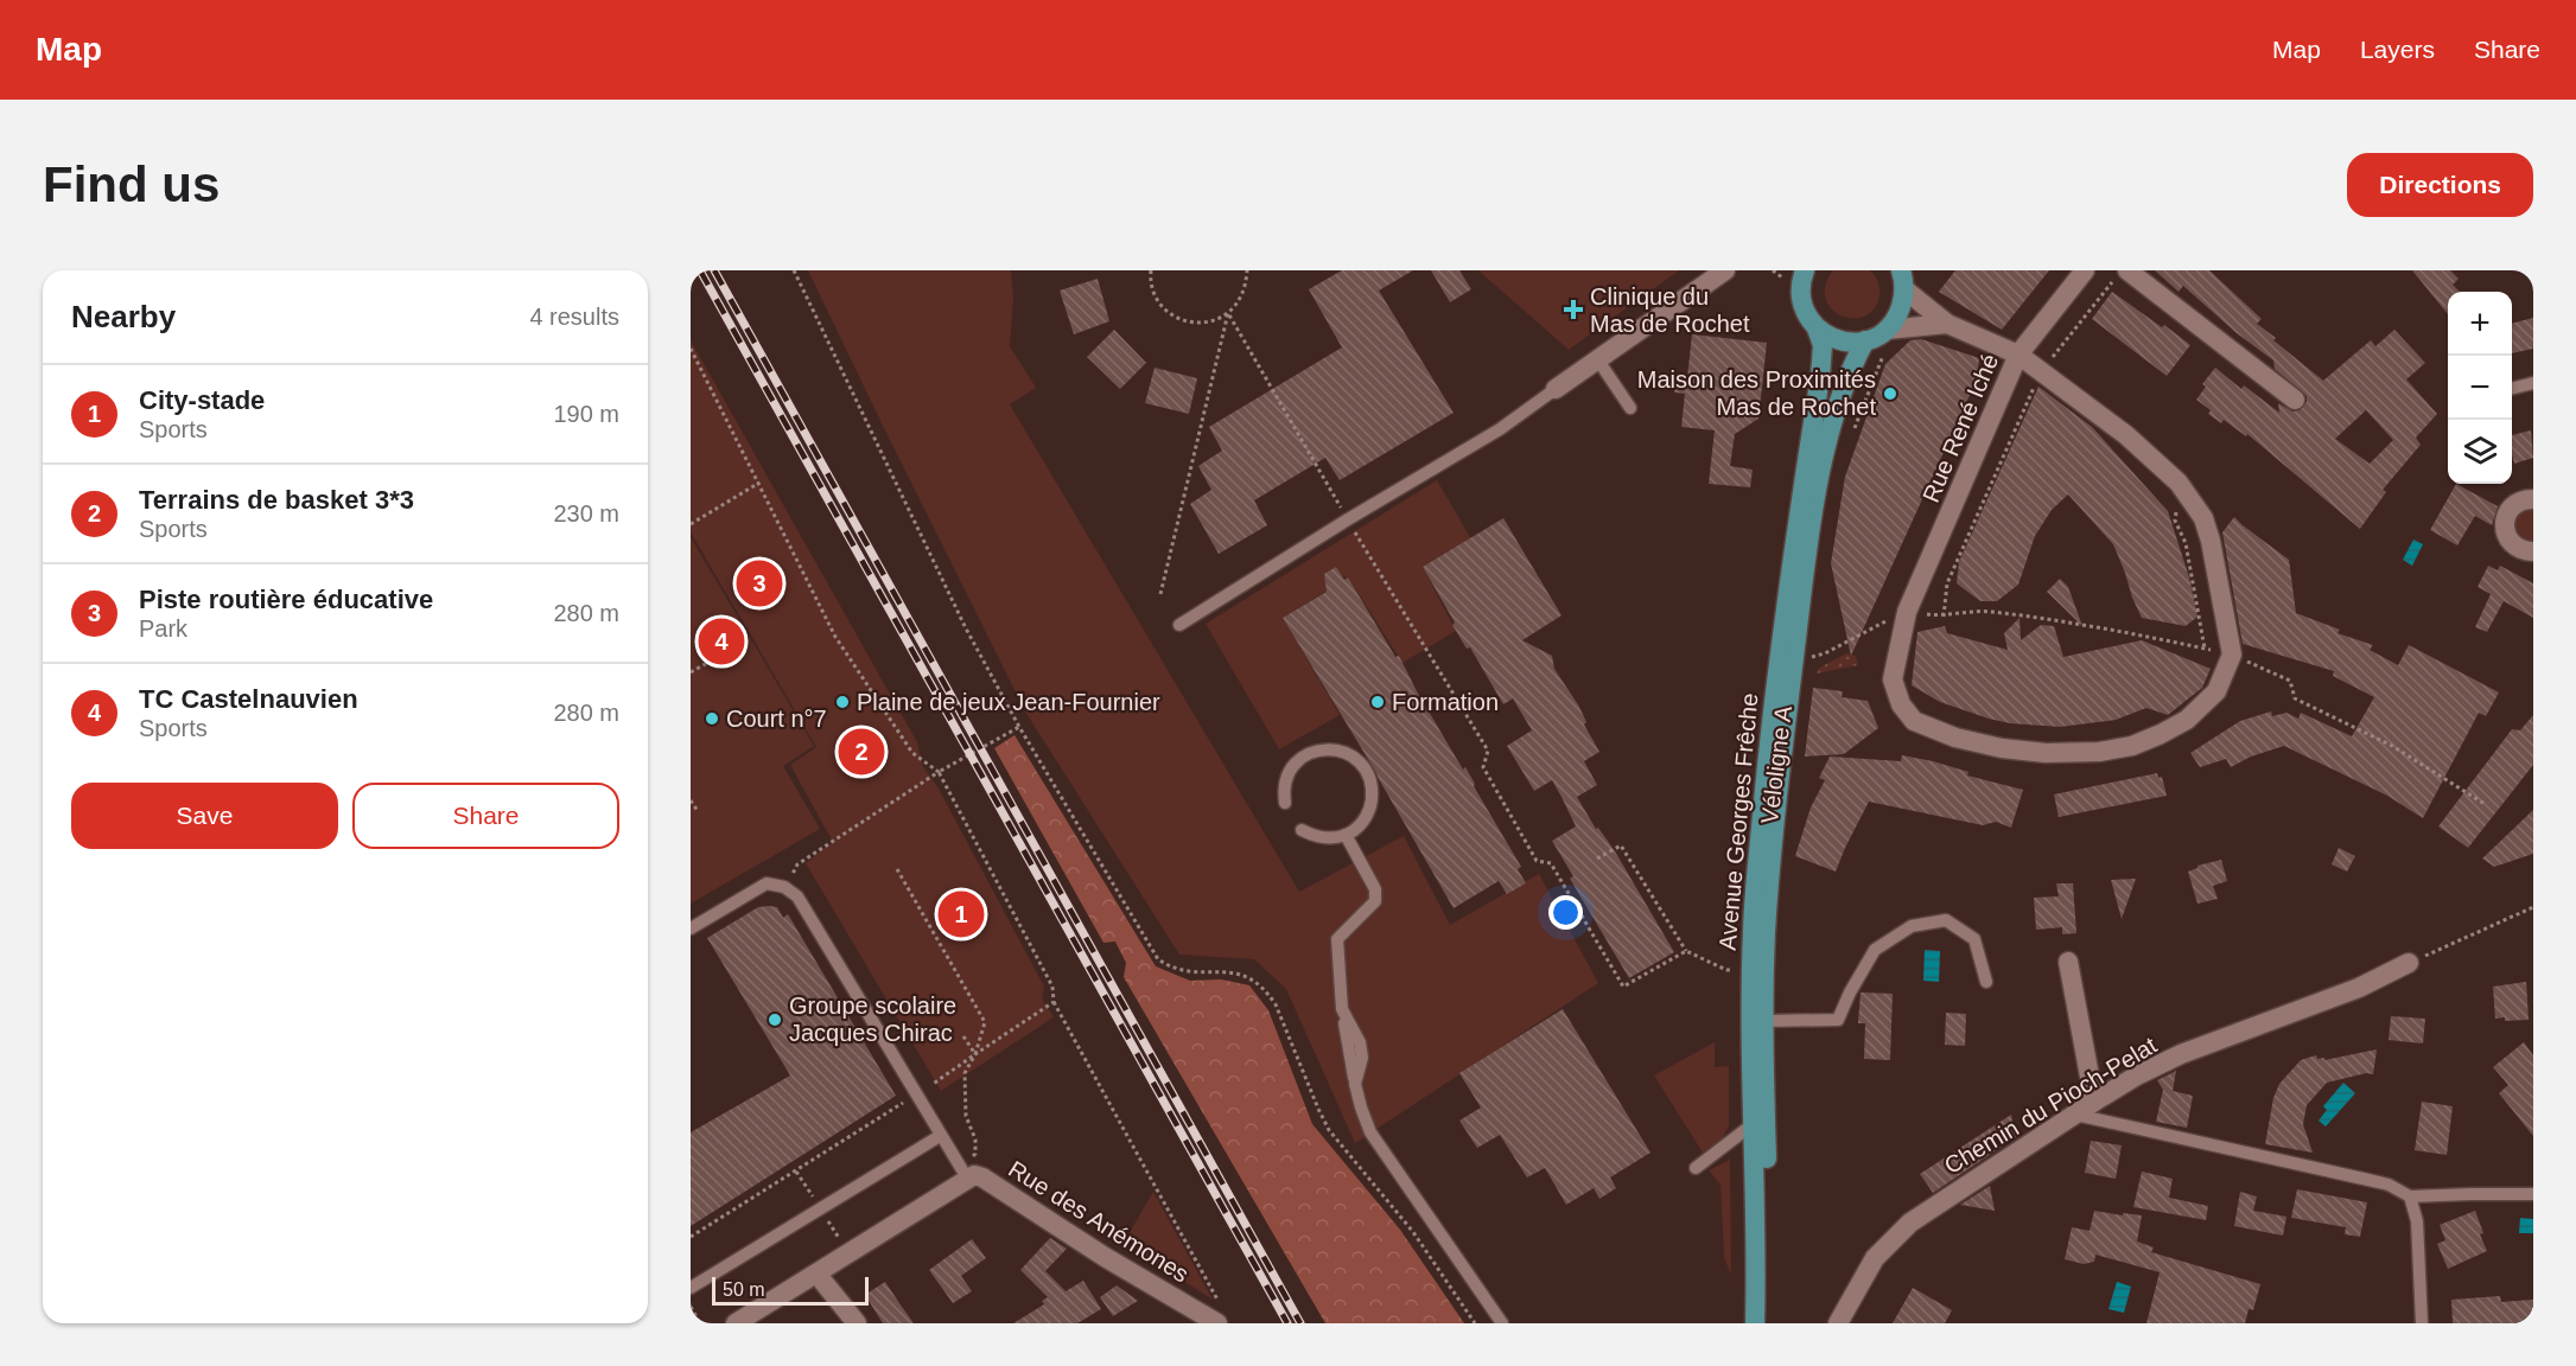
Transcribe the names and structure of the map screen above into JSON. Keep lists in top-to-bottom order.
{
  "streets": {
    "main road": ["Avenue Georges Frêche"],
    "street": ["Rue René Iché", "Chemin du Pioch-Pelat", "Rue des Anémones"]
  },
  "places": {
    "health": ["Clinique du Mas de Rochet"],
    "other": [
      "Maison des Proximités Mas de Rochet",
      "Plaine de jeux Jean-Fournier",
      "Formation",
      "Court n°7",
      "Groupe scolaire Jacques Chirac"
    ]
  },
  "scale_bar": "50 m",
  "page": {
    "header": "Map",
    "nav": ["Map", "Layers", "Share"],
    "buttons": [
      "Directions",
      ["Save", "Share"]
    ],
    "title": "Find us",
    "heading": ["Nearby", "4 results"],
    "map_buttons": ["+", "−"],
    "list": [
      {
        "mark": "1",
        "name": "City-stade",
        "note": "Sports",
        "value": "190 m"
      },
      {
        "mark": "2",
        "name": "Terrains de basket 3*3",
        "note": "Sports",
        "value": "230 m"
      },
      {
        "mark": "3",
        "name": "Piste routière éducative",
        "note": "Park",
        "value": "280 m"
      },
      {
        "mark": "4",
        "name": "TC Castelnauvien",
        "note": "Sports",
        "value": "280 m"
      }
    ],
    "pins": [
      "3",
      "4",
      "2",
      "1"
    ],
    "scale": "50 m"
  }
}
